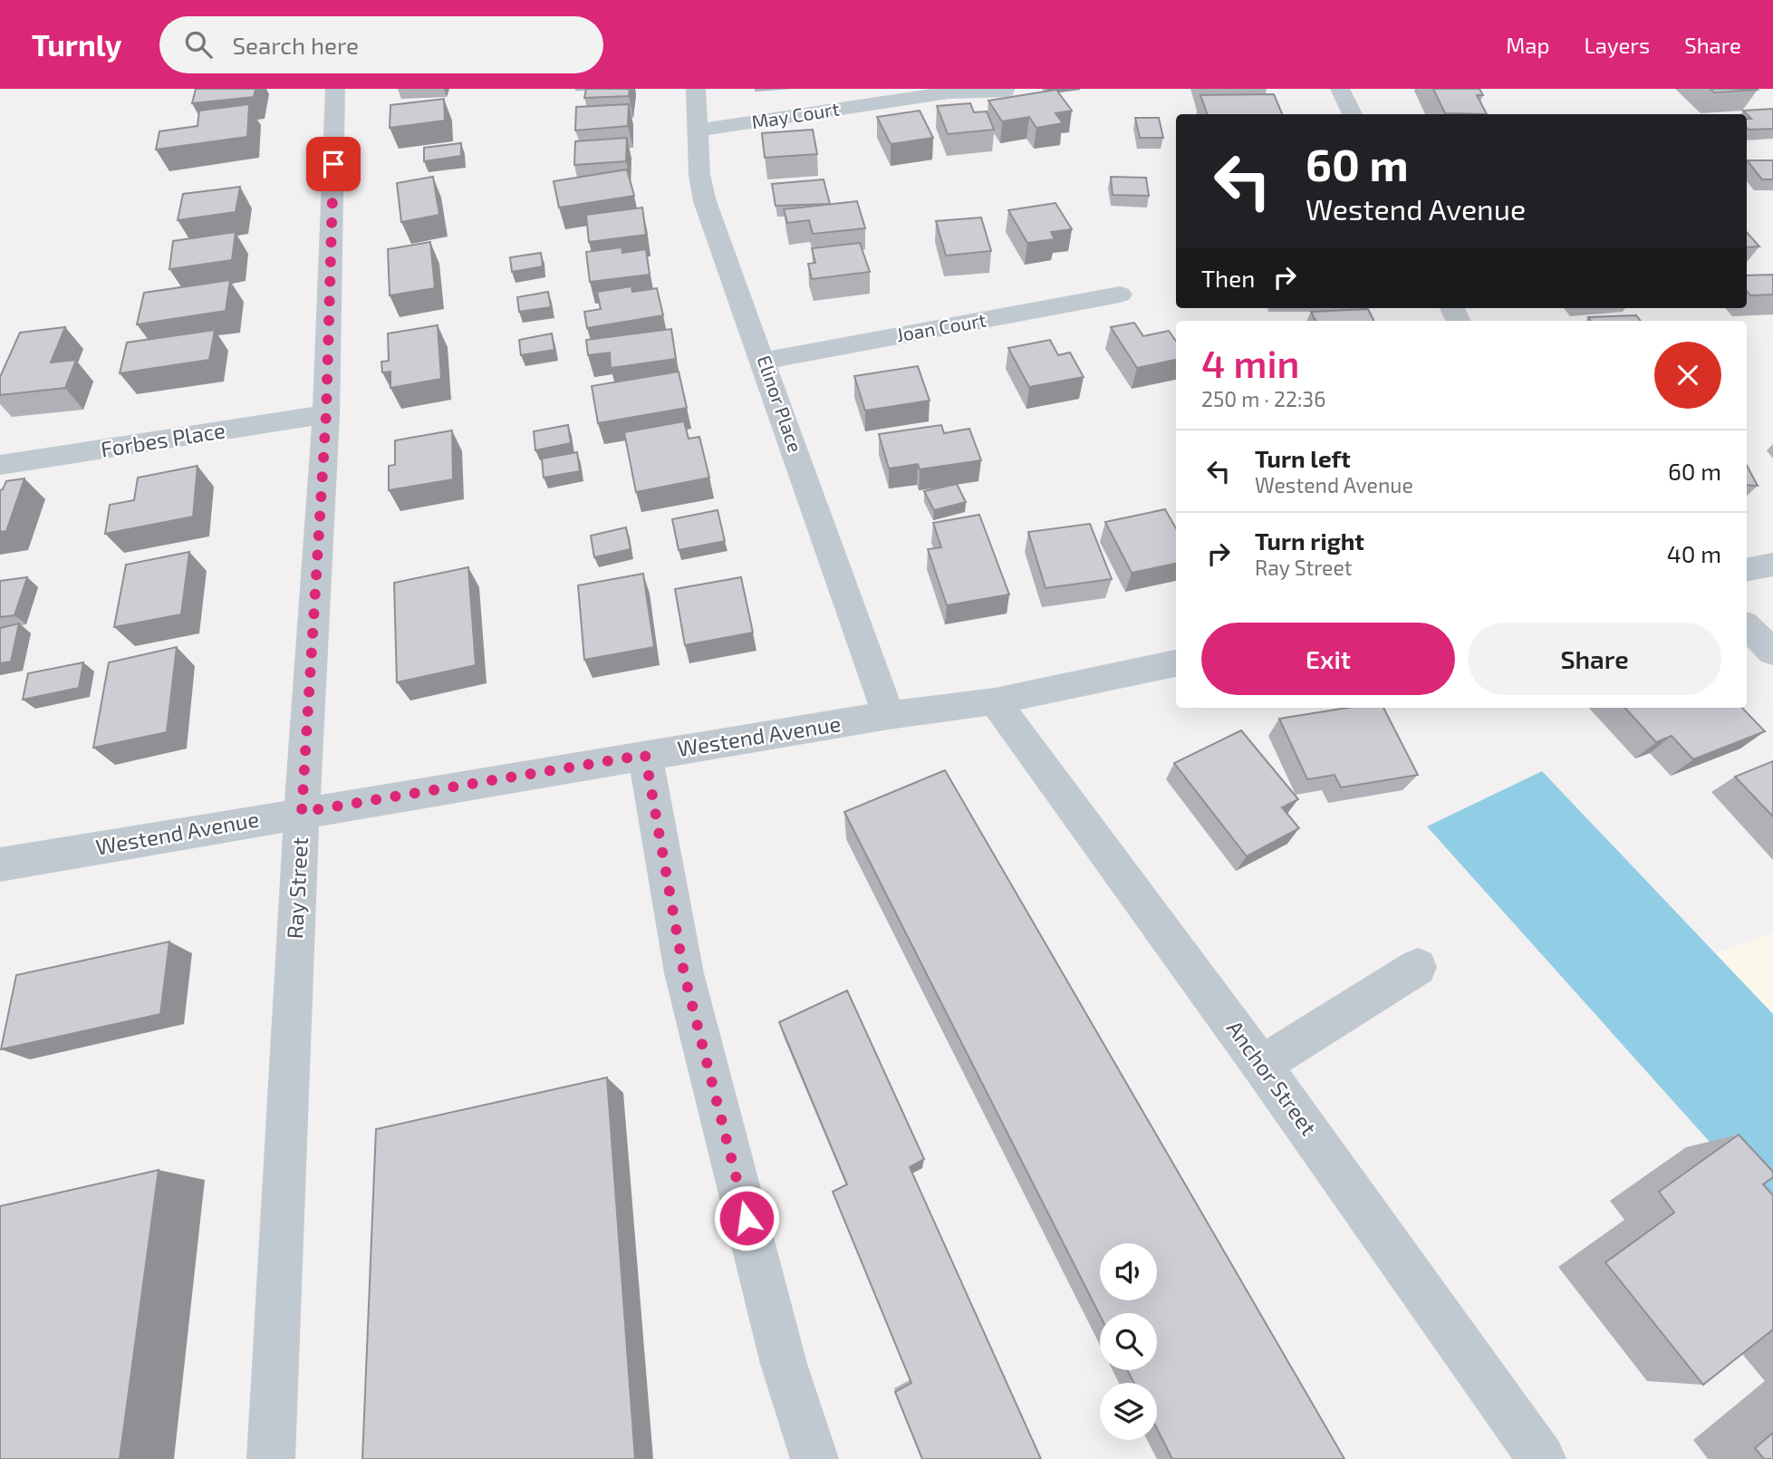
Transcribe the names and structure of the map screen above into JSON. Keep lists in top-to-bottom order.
{
  "streets": {
    "street": [
      "May Court",
      "Joan Court",
      "Elinor Place",
      "Forbes Place",
      "Westend Avenue",
      "Ray Street",
      "Anchor Street"
    ]
  },
  "crossings": [
    ["May Court", "Elinor Place"],
    ["Joan Court", "Elinor Place"],
    ["Elinor Place", "Westend Avenue"],
    ["Forbes Place", "Ray Street"],
    ["Westend Avenue", "Ray Street"],
    ["Westend Avenue", "Anchor Street"]
  ],
  "page": {
    "header": "Turnly",
    "search": "Search here",
    "nav": ["Map", "Layers", "Share"],
    "turn": ["60 m", "Westend Avenue"],
    "then": "Then",
    "heading": ["4 min", "250 m · 22:36"],
    "list": [
      {
        "name": "Turn left",
        "note": "Westend Avenue",
        "value": "60 m"
      },
      {
        "name": "Turn right",
        "note": "Ray Street",
        "value": "40 m"
      }
    ],
    "buttons": ["Exit", "Share"]
  }
}
